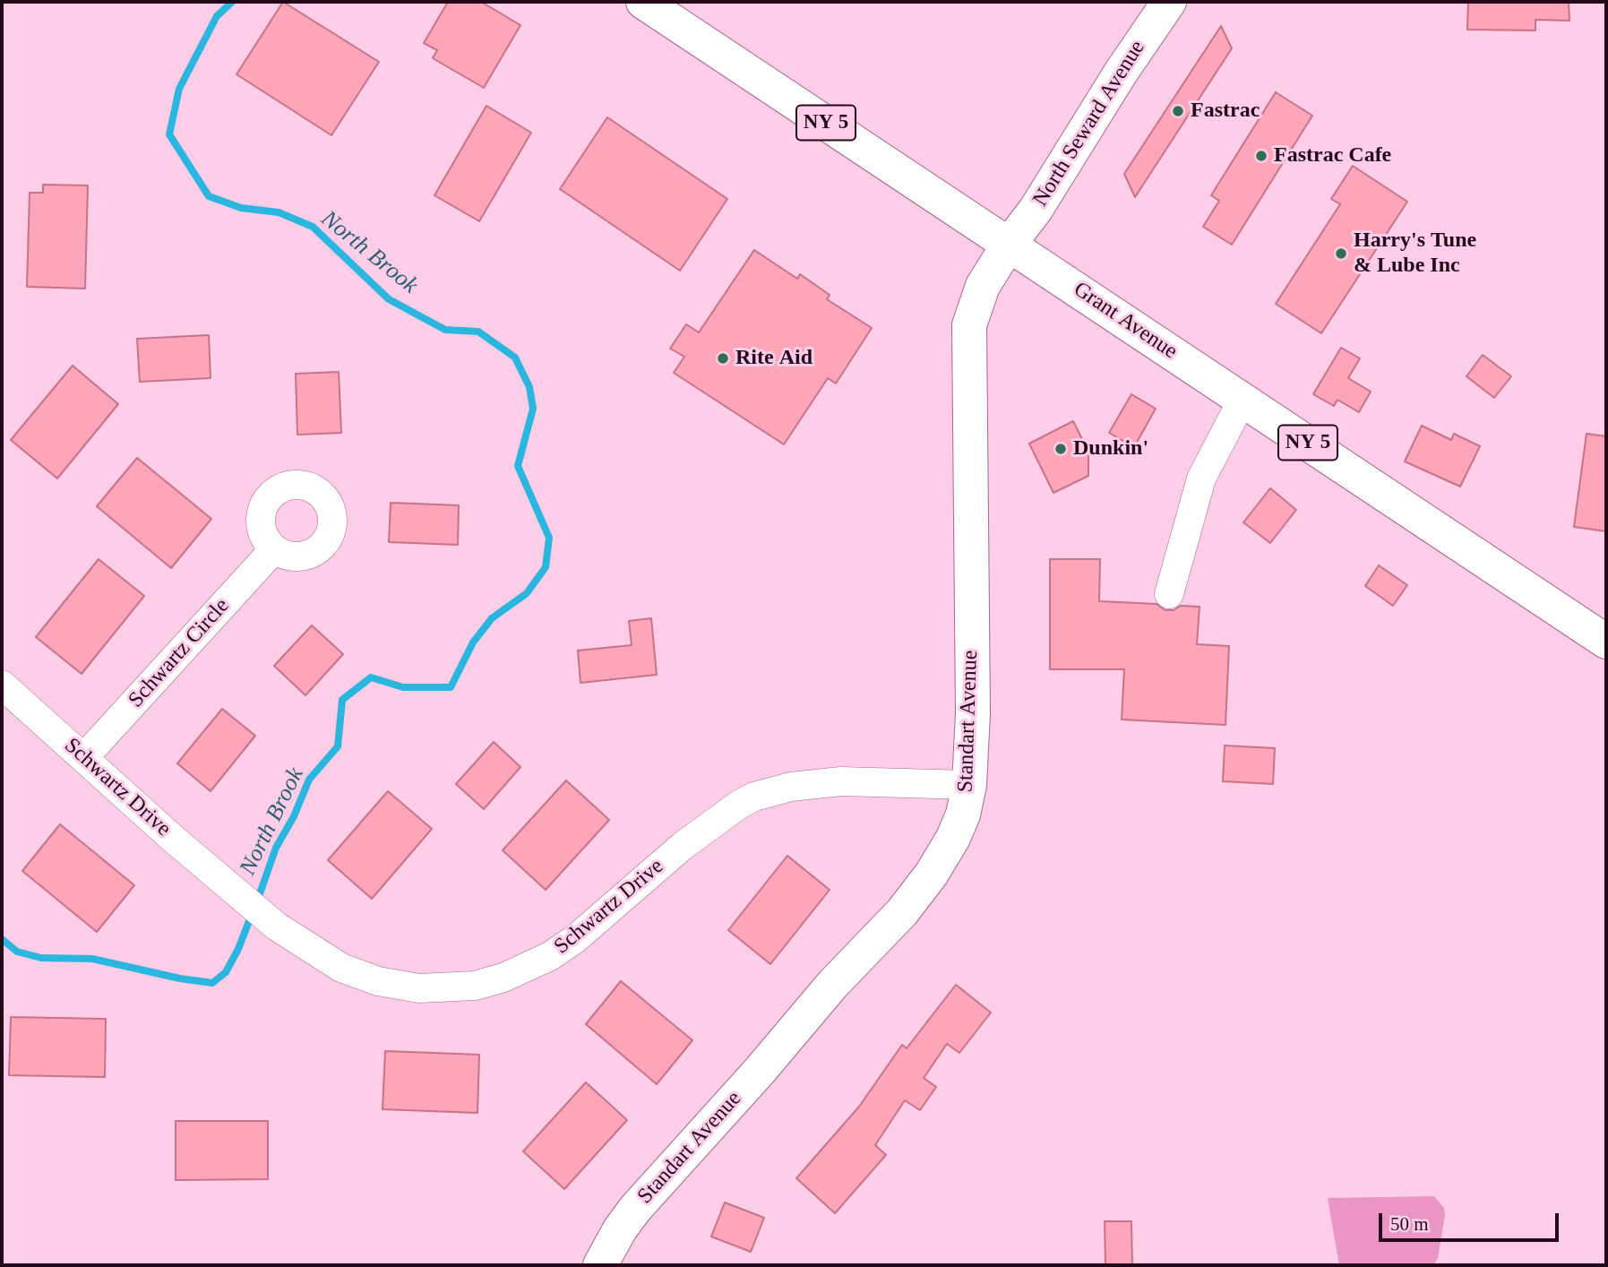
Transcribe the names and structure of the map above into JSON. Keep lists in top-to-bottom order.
{
  "streets": {
    "main road": [
      "NY 5",
      "North Seward Avenue",
      "Grant Avenue",
      "Standart Avenue"
    ],
    "street": ["Schwartz Circle", "Schwartz Drive"]
  },
  "crossings": [
    ["North Seward Avenue", "Grant Avenue"],
    ["North Seward Avenue", "Standart Avenue"],
    ["Grant Avenue", "Standart Avenue"],
    ["Schwartz Circle", "Schwartz Drive"],
    ["Standart Avenue", "Schwartz Drive"]
  ],
  "water": ["North Brook"],
  "places": [
    "Fastrac",
    "Fastrac Cafe",
    "Harry's Tune & Lube Inc",
    "Rite Aid",
    "Dunkin'"
  ],
  "scale_bar": "50 m"
}
